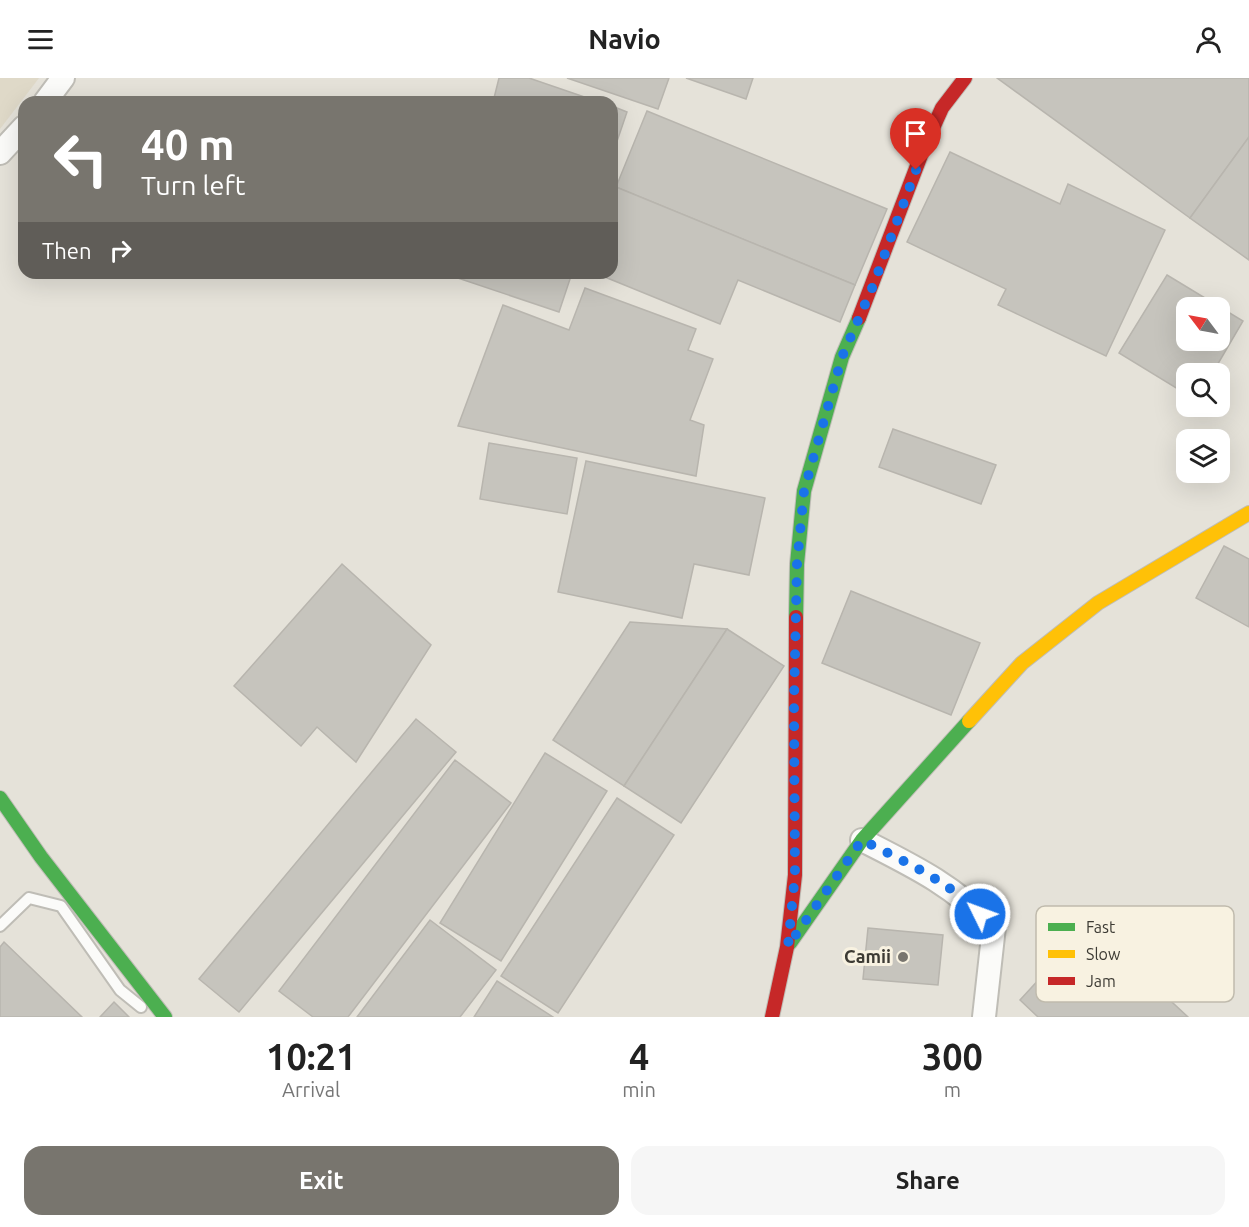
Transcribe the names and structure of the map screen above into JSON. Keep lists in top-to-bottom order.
{
  "places": ["Camii"],
  "legend": ["Fast", "Slow", "Jam"],
  "north": "top left",
  "page": {
    "header": "Navio",
    "turn": ["40 m", "Turn left"],
    "then": "Then",
    "eta": [
      "10:21",
      "Arrival",
      "4",
      "min",
      "300",
      "m"
    ],
    "buttons": ["Exit", "Share"]
  }
}
